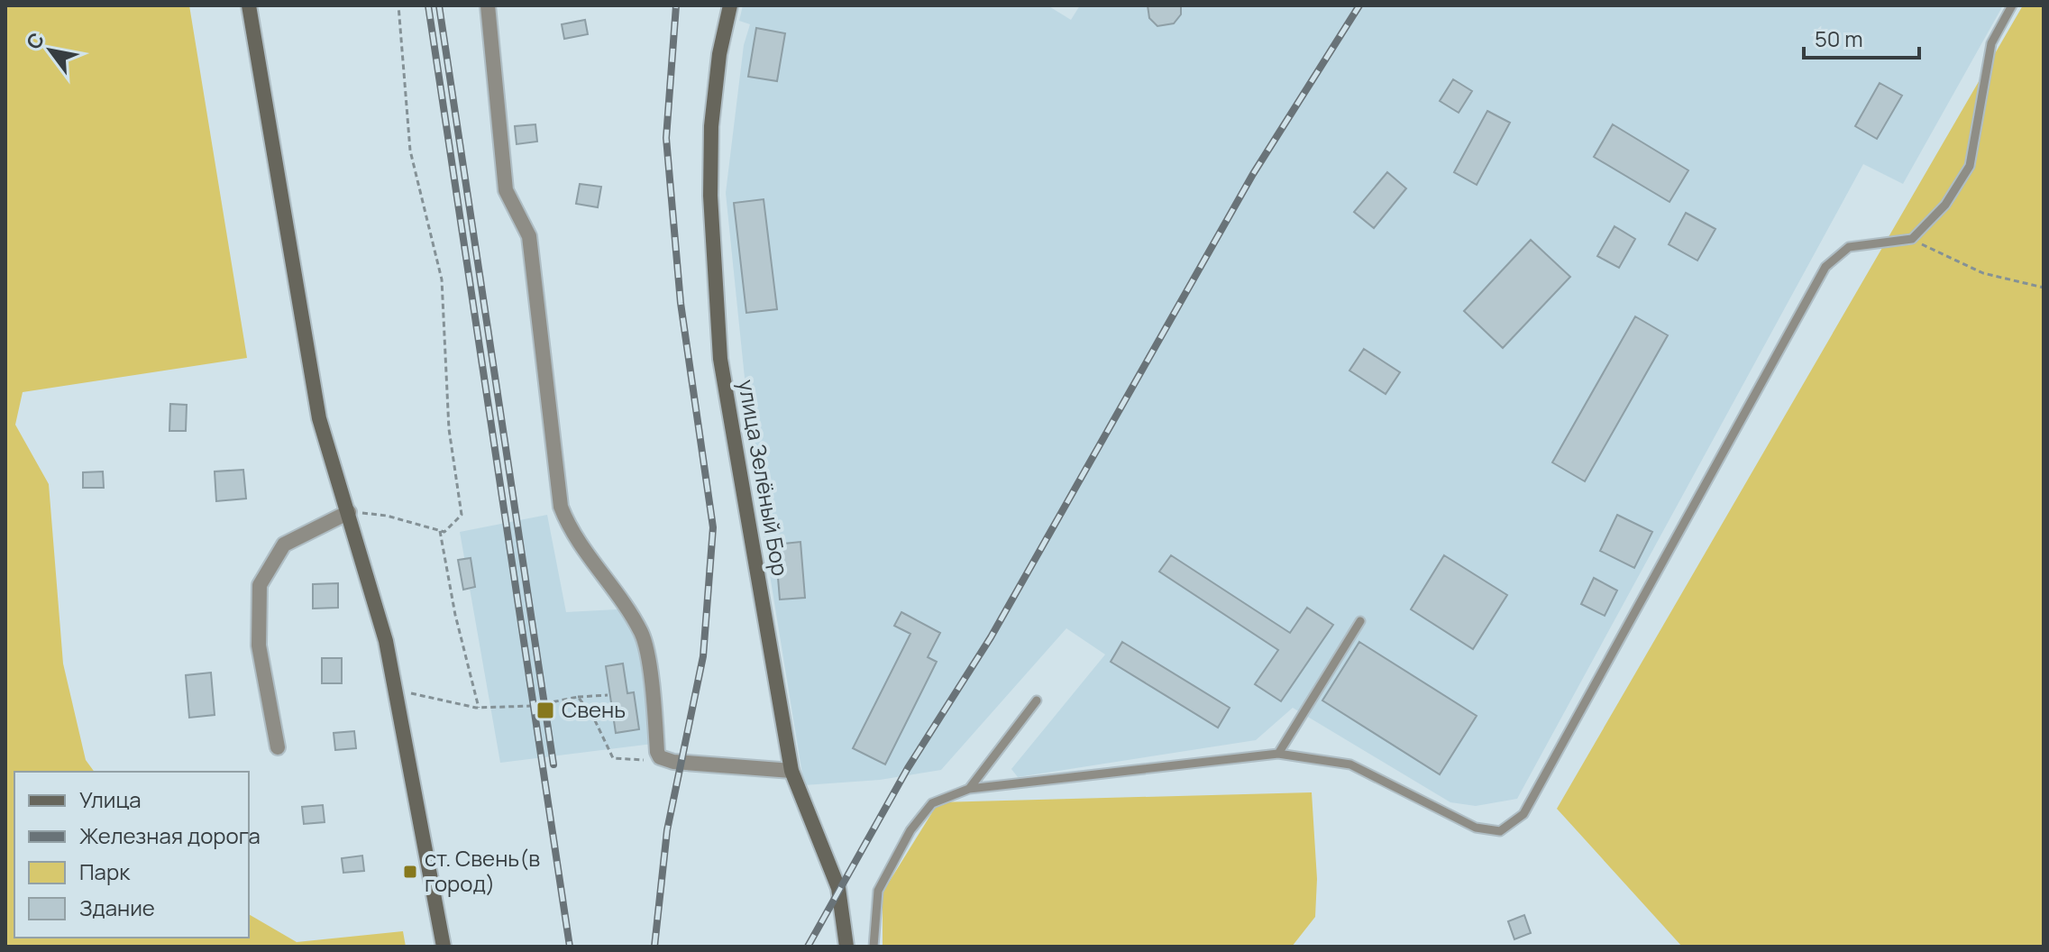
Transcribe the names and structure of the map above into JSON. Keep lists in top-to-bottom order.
{
  "streets": {
    "main road": ["улица Зелёный Бор"]
  },
  "places": {
    "transit": ["Свень", "ст. Свень(в город)"]
  },
  "legend": [
    "Улица",
    "Железная дорога",
    "Парк",
    "Здание"
  ],
  "scale_bar": "50 m",
  "north": "top left"
}
